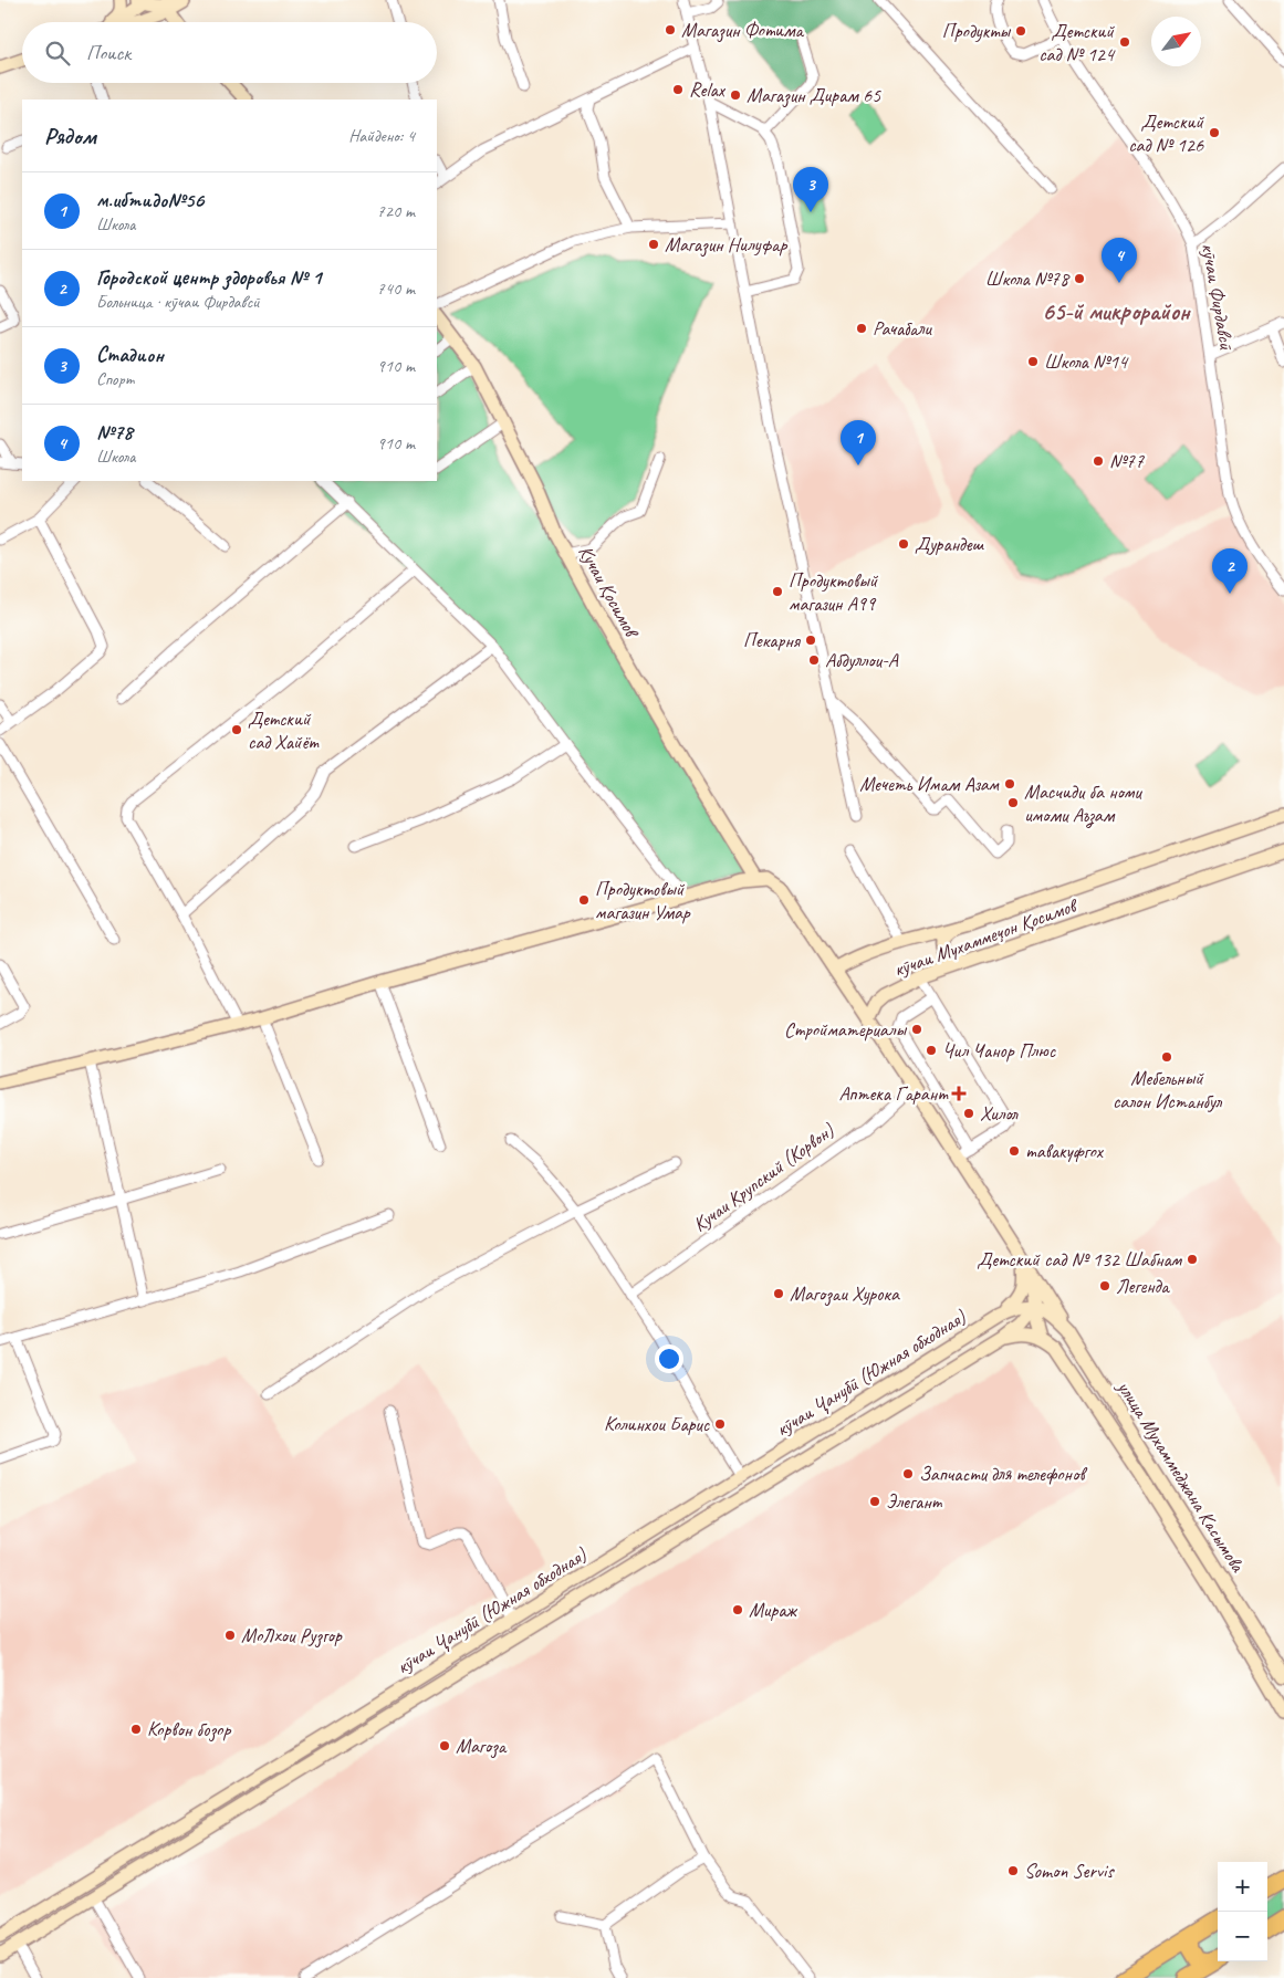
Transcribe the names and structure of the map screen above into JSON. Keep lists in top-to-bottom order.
{
  "streets": {
    "main road": [
      "Кучаи Қосимов",
      "кӯчаи Мухаммеҷон Қосимов",
      "кӯчаи Ҷанубӣ (Южная обходная)",
      "улица Мухаммеджана Касымова"
    ],
    "street": ["кӯчаи Фирдавсӣ", "Кучаи Крупский (Корвон)"]
  },
  "districts": ["65-й микрорайон"],
  "places": {
    "other": [
      "Магазин Фотима",
      "Продукты",
      "Детский сад № 124",
      "Relax",
      "Магазин Дирам 65",
      "Детский сад № 126",
      "Магазин Нилуфар",
      "Школа №78",
      "Рачабали",
      "Школа №14",
      "№77",
      "Дурандеш",
      "Продуктовый магазин А99",
      "Пекарня",
      "Абдуллои-А",
      "Детский сад Хайёт",
      "Мечеть Имам Азам",
      "Масчиди ба номи имоми Аъзам",
      "Продуктовый магазин Умар",
      "Стройматериалы",
      "Чил Чанор Плюс",
      "Мебельный салон Истанбул",
      "Хилол",
      "тавакуфгох",
      "Детский сад № 132 Шабнам",
      "Легенда",
      "Магозаи Хурока",
      "Колинхои Барис",
      "Запчасти для телефонов",
      "Элегант",
      "Мираж",
      "МоЛхои Рузгор",
      "Корвон бозор",
      "Магоза",
      "Somon Servis"
    ],
    "health": ["Аптека Гарант"]
  },
  "north": "top right",
  "page": {
    "search": "Поиск",
    "heading": ["Рядом", "Найдено: 4"],
    "pins": [
      "3",
      "4",
      "1",
      "2"
    ],
    "list": [
      {
        "mark": "1",
        "name": "м.ибтидо№56",
        "note": "Школа",
        "value": "720 m"
      },
      {
        "mark": "2",
        "name": "Городской центр здоровья № 1",
        "note": "Больница · кӯчаи Фирдавсӣ",
        "value": "740 m"
      },
      {
        "mark": "3",
        "name": "Стадион",
        "note": "Спорт",
        "value": "910 m"
      },
      {
        "mark": "4",
        "name": "№78",
        "note": "Школа",
        "value": "910 m"
      }
    ],
    "map_buttons": ["+", "−"]
  }
}
